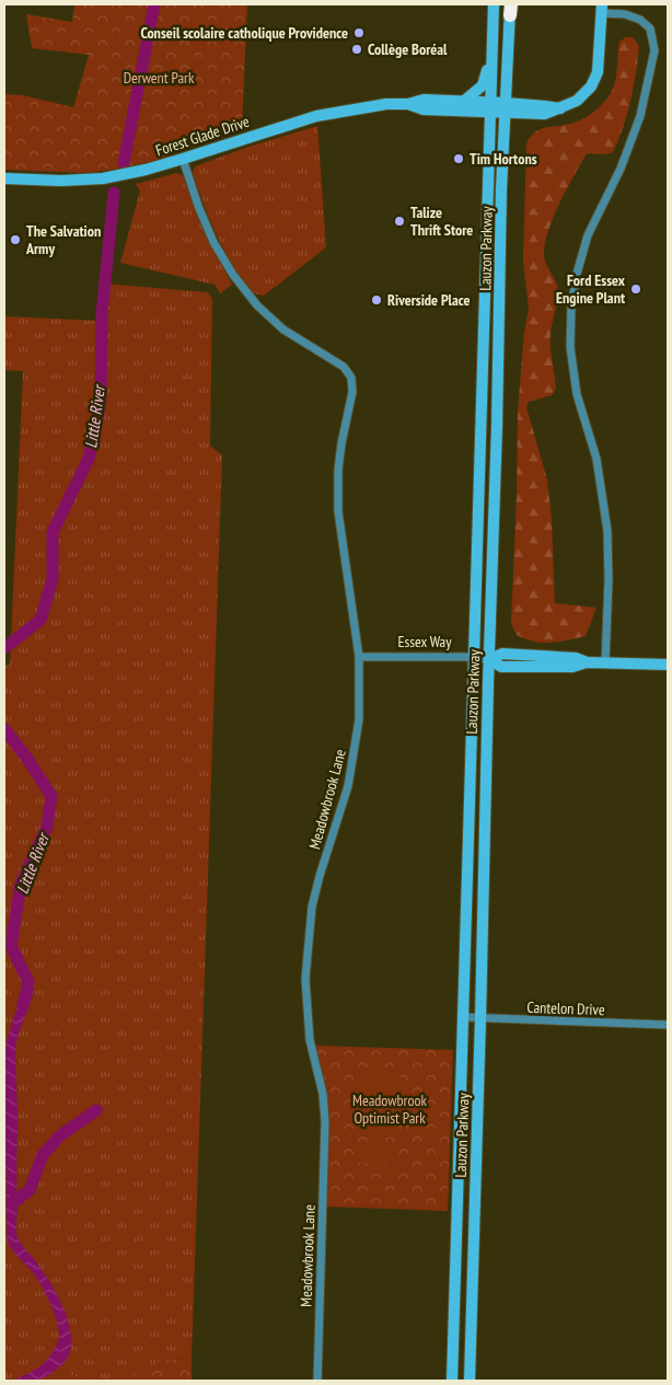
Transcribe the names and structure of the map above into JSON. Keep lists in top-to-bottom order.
{
  "streets": {
    "main road": ["Forest Glade Drive", "Lauzon Parkway", "Essex Way"],
    "street": ["Meadowbrook Lane", "Cantelon Drive"]
  },
  "crossings": [
    ["Forest Glade Drive", "Lauzon Parkway"],
    ["Forest Glade Drive", "Meadowbrook Lane"],
    ["Lauzon Parkway", "Essex Way"],
    ["Lauzon Parkway", "Cantelon Drive"],
    ["Essex Way", "Meadowbrook Lane"]
  ],
  "water": ["Little River"],
  "parks": ["Derwent Park", "Meadowbrook Optimist Park"],
  "places": [
    "Conseil scolaire catholique Providence",
    "Collège Boréal",
    "Tim Hortons",
    "Talize Thrift Store",
    "The Salvation Army",
    "Ford Essex Engine Plant",
    "Riverside Place"
  ]
}
